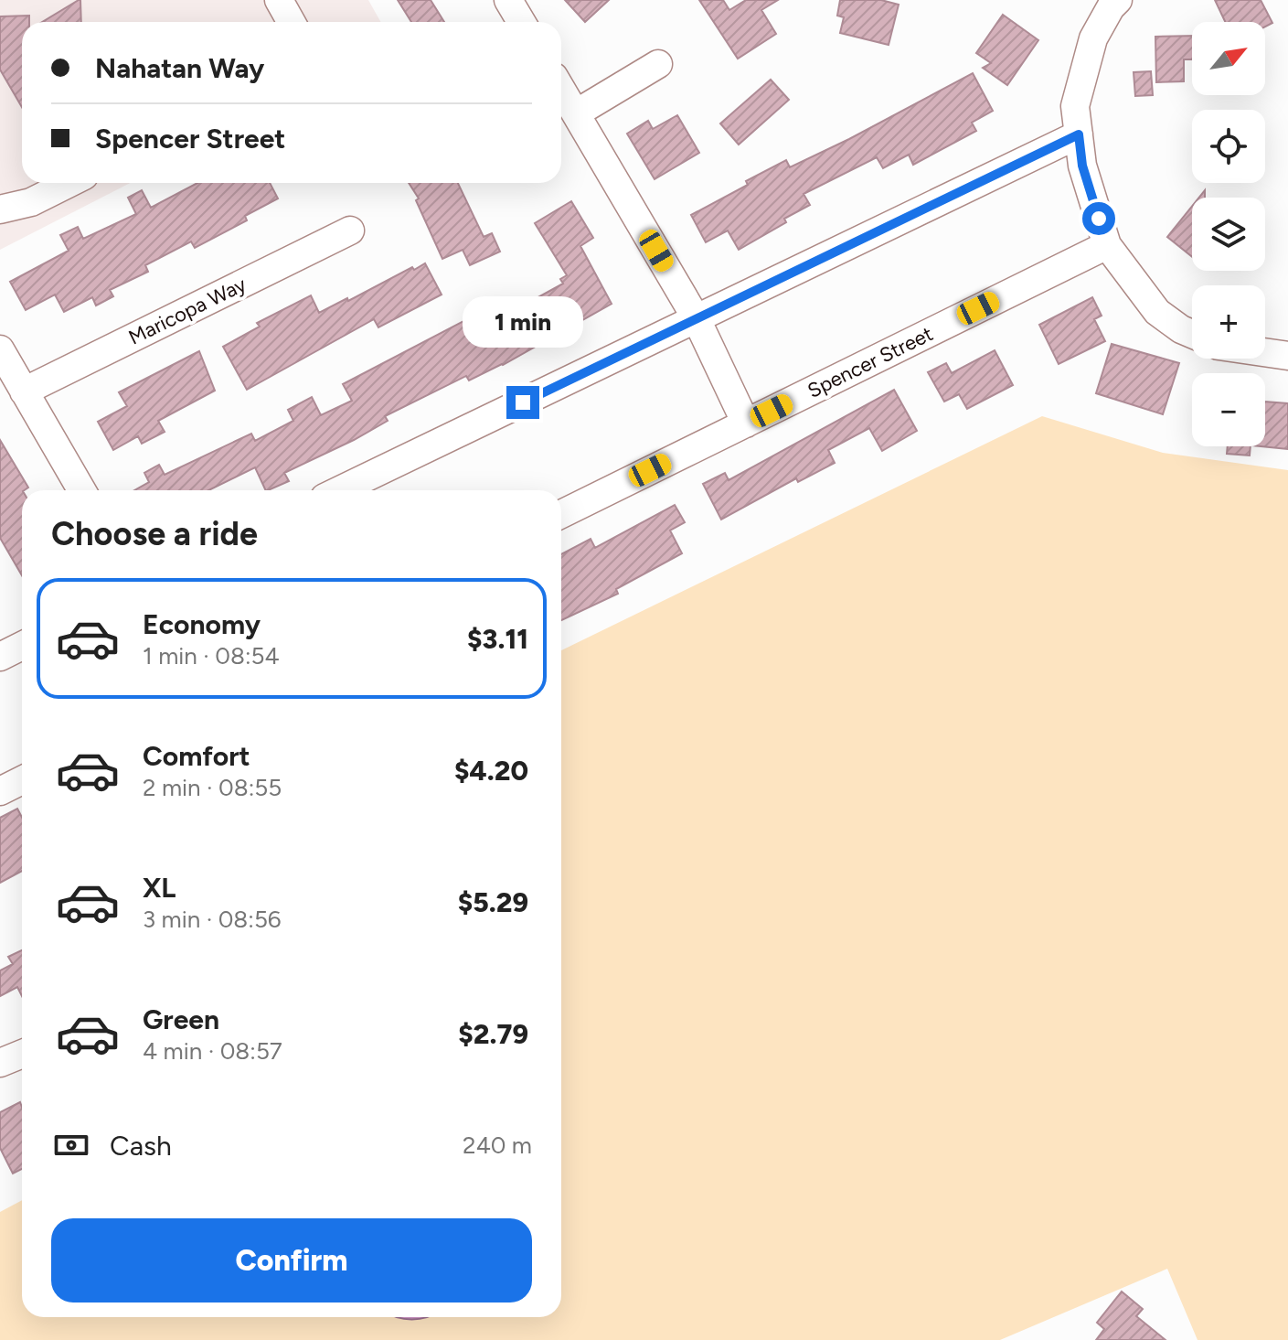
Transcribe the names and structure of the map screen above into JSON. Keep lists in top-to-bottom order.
{
  "streets": {
    "street": ["Maricopa Way", "Spencer Street"]
  },
  "north": "top right",
  "page": {
    "map_buttons": ["+", "−"],
    "banner": ["Nahatan Way", "Spencer Street"],
    "bubble": "1 min",
    "heading": "Choose a ride",
    "list": [
      {
        "name": "Economy",
        "note": "1 min · 08:54",
        "value": "$3.11"
      },
      {
        "name": "Comfort",
        "note": "2 min · 08:55",
        "value": "$4.20"
      },
      {
        "name": "XL",
        "note": "3 min · 08:56",
        "value": "$5.29"
      },
      {
        "name": "Green",
        "note": "4 min · 08:57",
        "value": "$2.79"
      }
    ],
    "pay": ["Cash", "240 m"],
    "buttons": "Confirm"
  }
}
